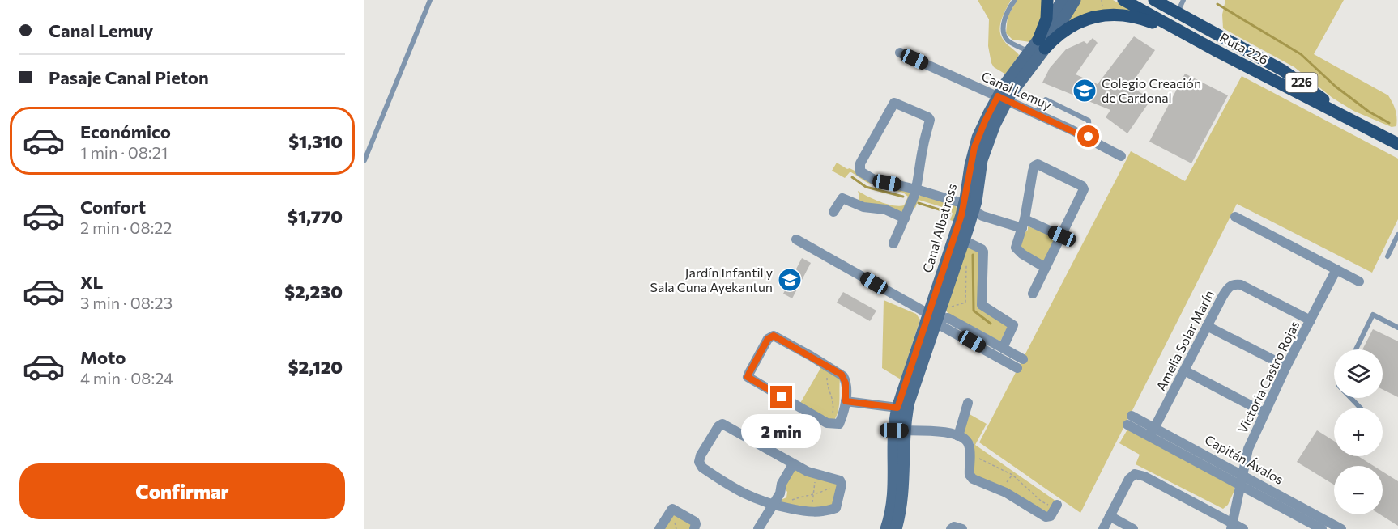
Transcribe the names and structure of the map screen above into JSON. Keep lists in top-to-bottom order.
{
  "streets": {
    "main road": ["Ruta 226", "226"],
    "street": [
      "Canal Lemuy",
      "Canal Albatross",
      "Amelia Solar Marín",
      "Victoria Castro Rojas",
      "Capitán Ávalos"
    ]
  },
  "crossings": [
    ["Canal Lemuy", "Canal Albatross"],
    ["Amelia Solar Marín", "Victoria Castro Rojas"],
    ["Amelia Solar Marín", "Capitán Ávalos"],
    ["Victoria Castro Rojas", "Capitán Ávalos"]
  ],
  "places": {
    "school or university": ["Colegio Creación de Cardonal", "Jardín Infantil y Sala Cuna Ayekantun"]
  },
  "page": {
    "banner": ["Canal Lemuy", "Pasaje Canal Pieton"],
    "list": [
      {
        "name": "Económico",
        "note": "1 min · 08:21",
        "value": "$1,310"
      },
      {
        "name": "Confort",
        "note": "2 min · 08:22",
        "value": "$1,770"
      },
      {
        "name": "XL",
        "note": "3 min · 08:23",
        "value": "$2,230"
      },
      {
        "name": "Moto",
        "note": "4 min · 08:24",
        "value": "$2,120"
      }
    ],
    "map_buttons": ["+", "−"],
    "bubble": "2 min",
    "buttons": "Confirmar"
  }
}
